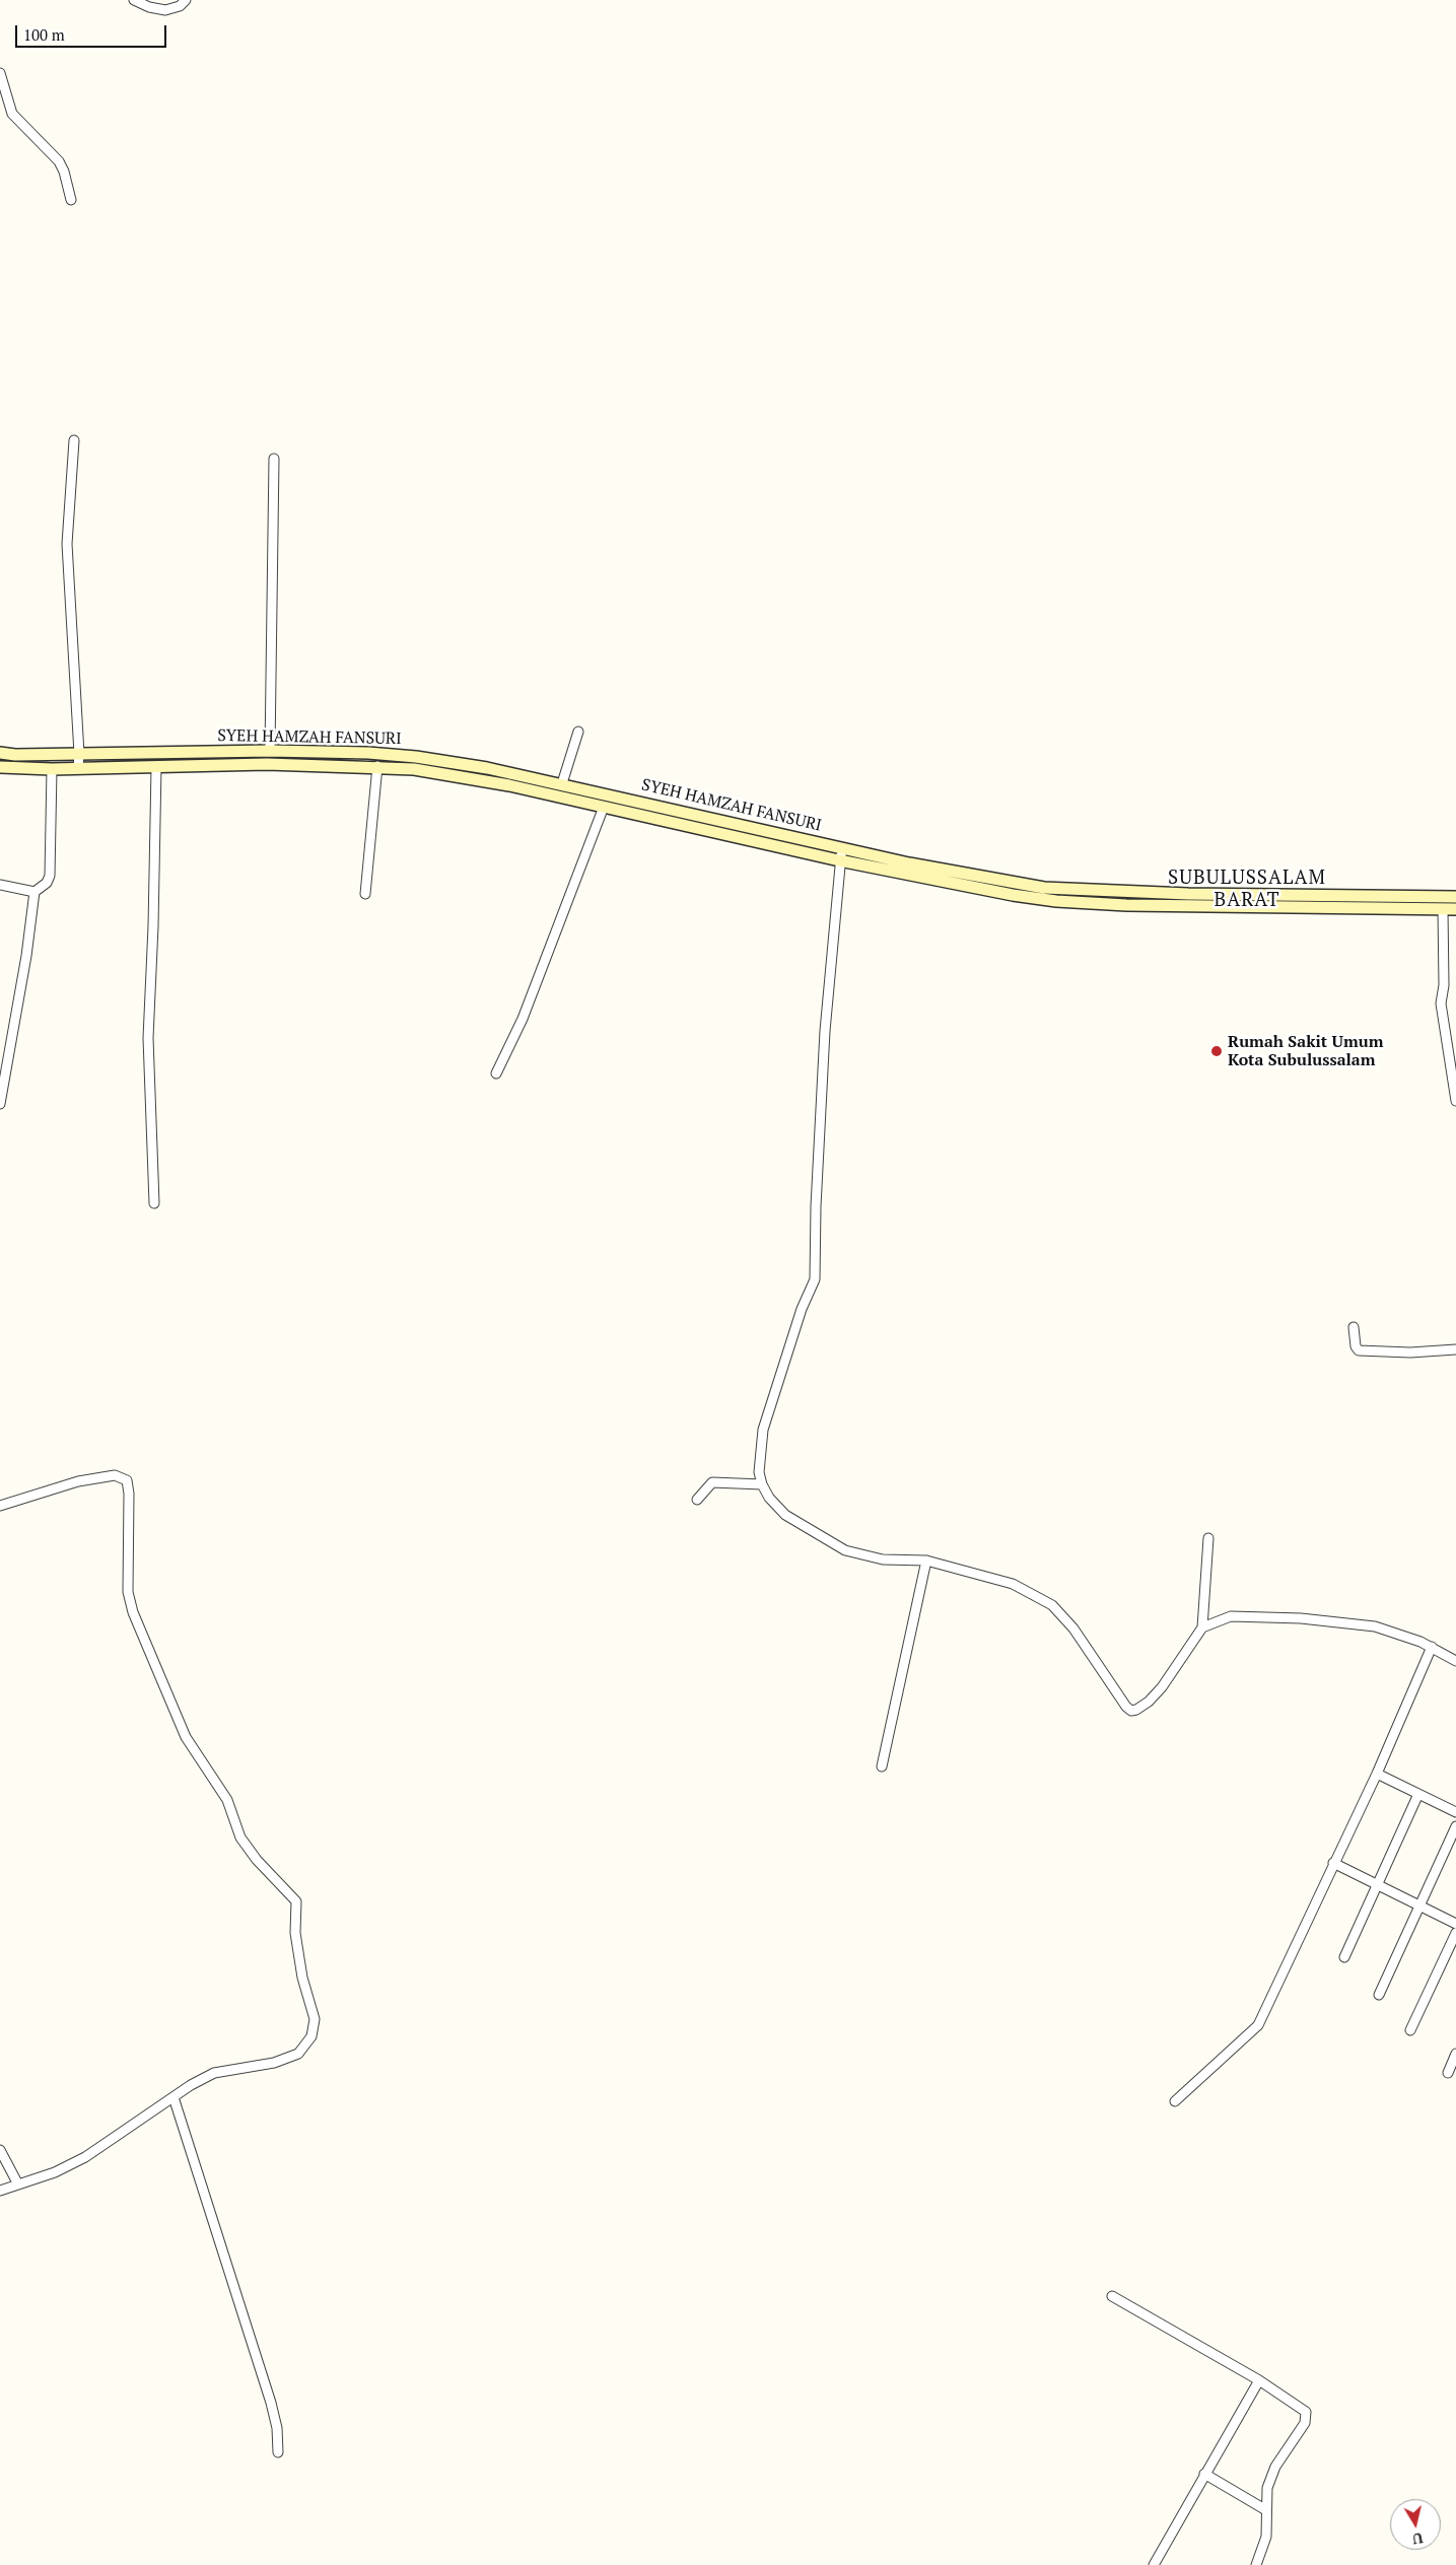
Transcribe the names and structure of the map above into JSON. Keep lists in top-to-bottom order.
{
  "streets": {
    "main road": ["SYEH HAMZAH FANSURI"]
  },
  "districts": ["SUBULUSSALAM BARAT"],
  "places": ["Rumah Sakit Umum Kota Subulussalam"],
  "scale_bar": "100 m",
  "north": "bottom"
}
